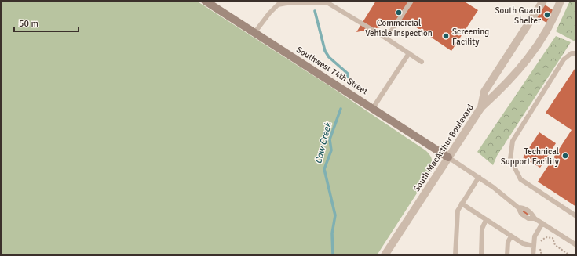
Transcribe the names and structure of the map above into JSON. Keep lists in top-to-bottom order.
{
  "streets": {
    "street": ["Southwest 74th Street", "South MacArthur Boulevard"]
  },
  "crossings": [
    ["Southwest 74th Street", "South MacArthur Boulevard"]
  ],
  "water": ["Cow Creek"],
  "places": [
    "Commercial Vehicle Inspection",
    "South Guard Shelter",
    "Screening Facility",
    "Technical Support Facility"
  ],
  "scale_bar": "50 m"
}
